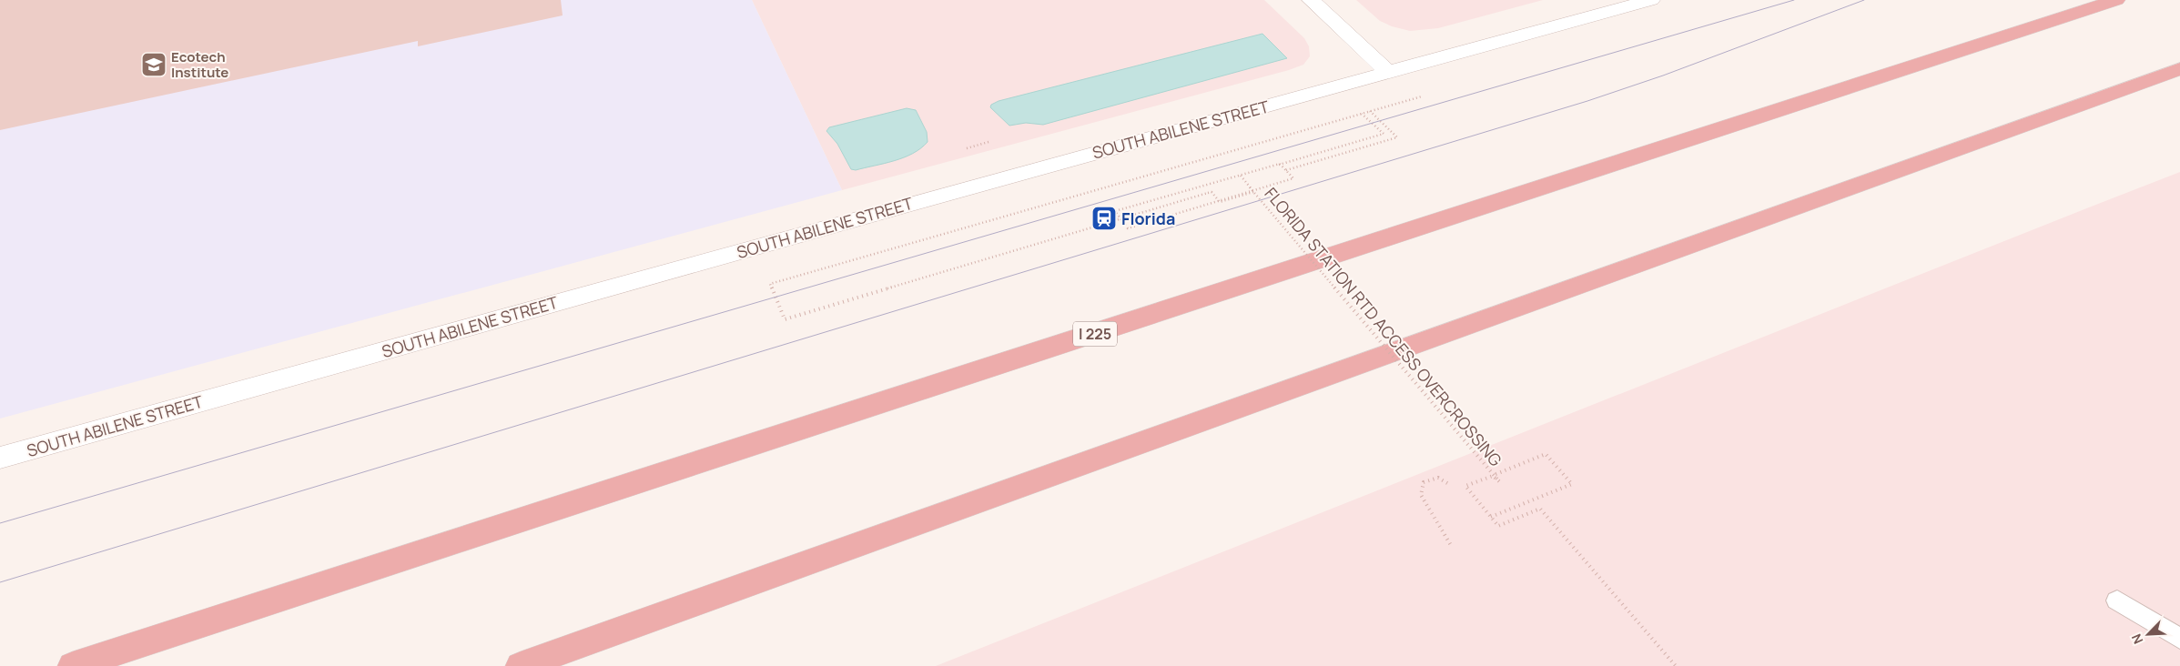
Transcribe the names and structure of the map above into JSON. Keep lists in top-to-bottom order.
{
  "streets": {
    "highway": ["I 225"],
    "street": ["SOUTH ABILENE STREET"],
    "path": ["FLORIDA STATION RTD ACCESS OVERCROSSING"]
  },
  "places": {
    "school or university": ["Ecotech Institute"],
    "station": ["Florida"]
  },
  "north": "bottom left"
}
